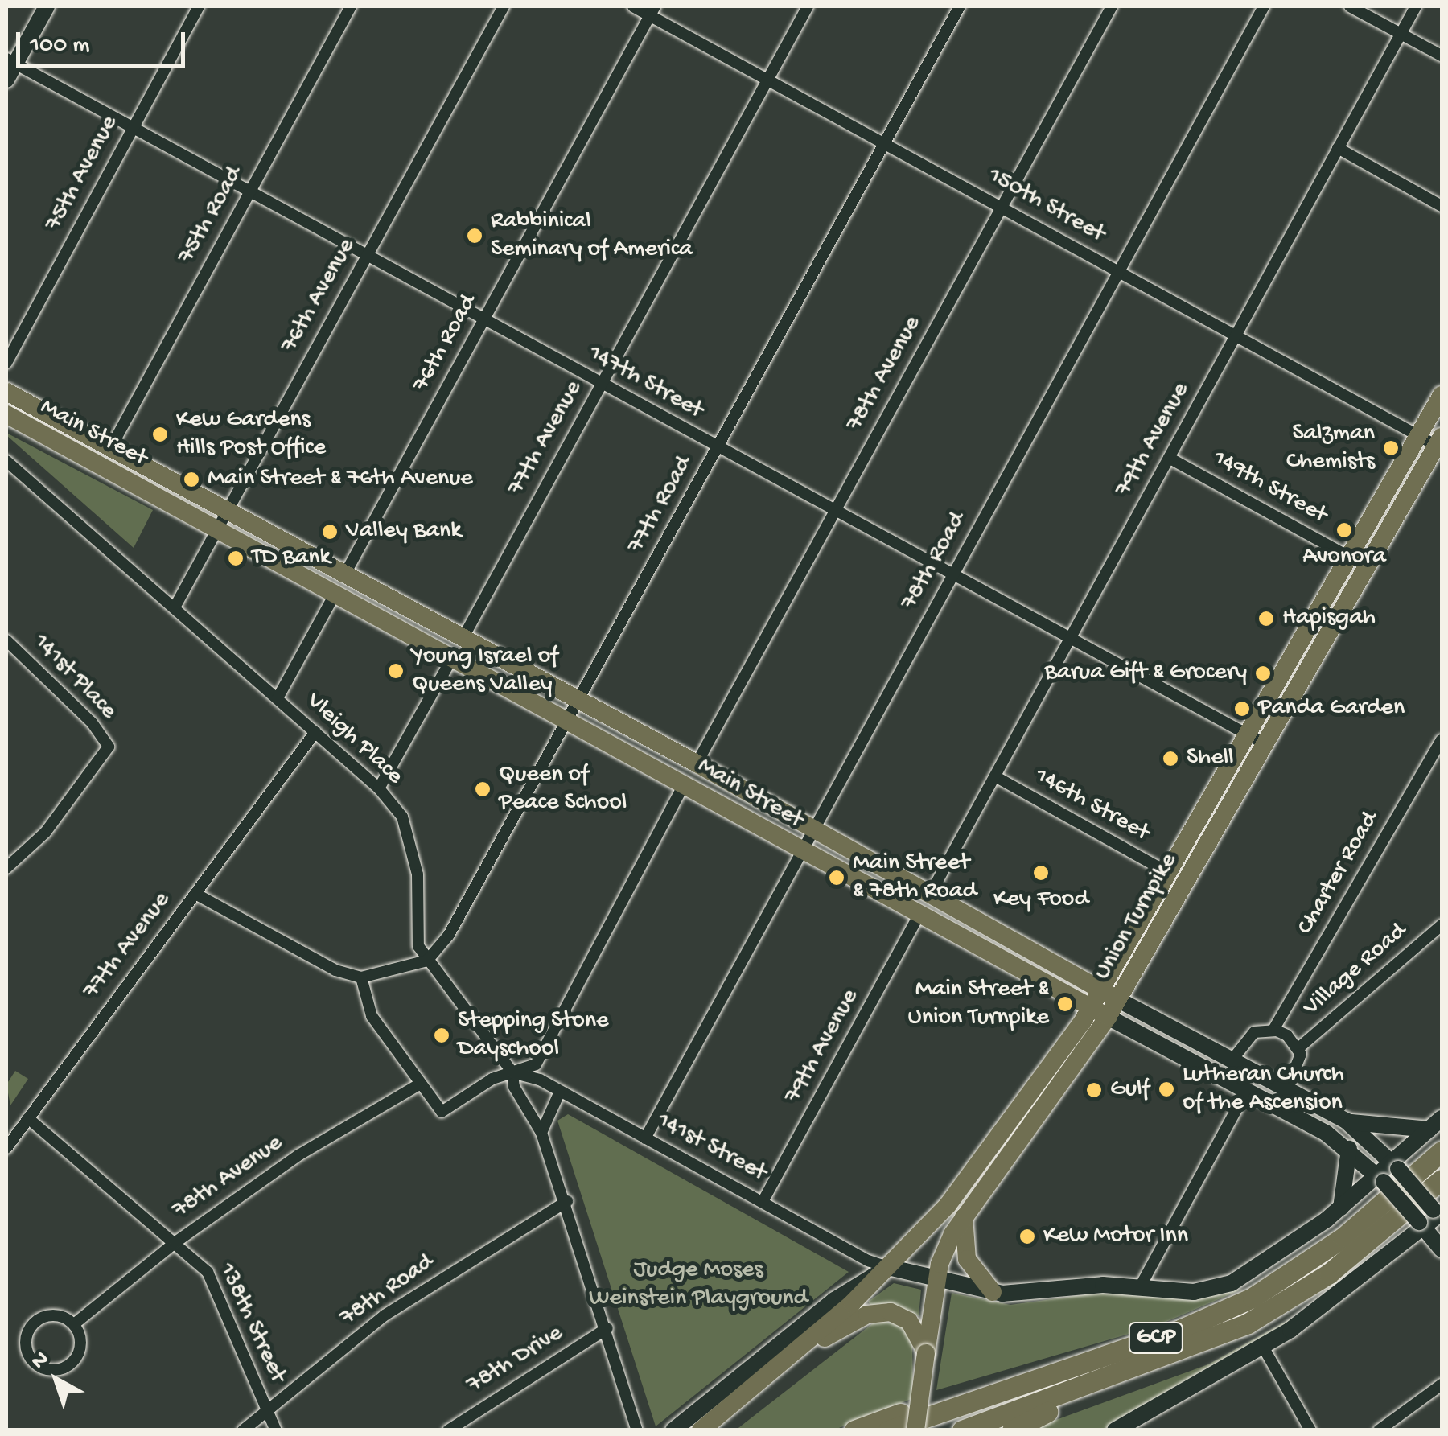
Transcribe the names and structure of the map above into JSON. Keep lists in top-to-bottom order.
{
  "streets": {
    "highway": ["GCP"],
    "main road": ["Main Street", "Union Turnpike"],
    "street": [
      "75th Avenue",
      "150th Street",
      "75th Road",
      "76th Avenue",
      "76th Road",
      "78th Avenue",
      "147th Street",
      "77th Avenue",
      "79th Avenue",
      "149th Street",
      "77th Road",
      "78th Road",
      "141st Place",
      "Vleigh Place",
      "146th Street",
      "Charter Road",
      "Village Road",
      "141st Street",
      "138th Street",
      "78th Drive"
    ]
  },
  "crossings": [
    ["75th Avenue", "147th Street"],
    ["150th Street", "76th Road"],
    ["150th Street", "78th Avenue"],
    ["150th Street", "77th Avenue"],
    ["150th Street", "79th Avenue"],
    ["150th Street", "77th Road"],
    ["150th Street", "78th Road"],
    ["150th Street", "Union Turnpike"],
    ["75th Road", "147th Street"],
    ["75th Road", "Main Street"],
    ["76th Avenue", "147th Street"],
    ["76th Avenue", "Main Street"],
    ["76th Avenue", "Vleigh Place"],
    ["76th Road", "147th Street"],
    ["76th Road", "Main Street"],
    ["78th Avenue", "147th Street"],
    ["78th Avenue", "Main Street"],
    ["78th Avenue", "138th Street"],
    ["147th Street", "77th Avenue"],
    ["147th Street", "79th Avenue"],
    ["147th Street", "77th Road"],
    ["147th Street", "78th Road"],
    ["147th Street", "Union Turnpike"],
    ["Main Street", "77th Avenue"],
    ["Main Street", "79th Avenue"],
    ["Main Street", "77th Road"],
    ["Main Street", "78th Road"],
    ["Main Street", "Union Turnpike"],
    ["77th Avenue", "Vleigh Place"],
    ["77th Avenue", "138th Street"],
    ["79th Avenue", "149th Street"],
    ["79th Avenue", "146th Street"],
    ["79th Avenue", "141st Street"],
    ["149th Street", "Union Turnpike"],
    ["77th Road", "Vleigh Place"],
    ["78th Road", "Vleigh Place"],
    ["78th Road", "141st Street"],
    ["78th Road", "138th Street"],
    ["Vleigh Place", "141st Street"],
    ["Vleigh Place", "78th Drive"],
    ["146th Street", "Union Turnpike"],
    ["Union Turnpike", "141st Street"]
  ],
  "parks": ["Judge Moses Weinstein Playground"],
  "places": [
    "Rabbinical Seminary of America",
    "Kew Gardens Hills Post Office",
    "Salzman Chemists",
    "Main Street & 76th Avenue",
    "Avonora",
    "Valley Bank",
    "TD Bank",
    "Hapisgah",
    "Young Israel of Queens Valley",
    "Barua Gift & Grocery",
    "Panda Garden",
    "Shell",
    "Queen of Peace School",
    "Key Food",
    "Main Street & 78th Road",
    "Main Street & Union Turnpike",
    "Stepping Stone Dayschool",
    "Lutheran Church of the Ascension",
    "Gulf",
    "Kew Motor Inn"
  ],
  "scale_bar": "100 m",
  "north": "top left"
}
